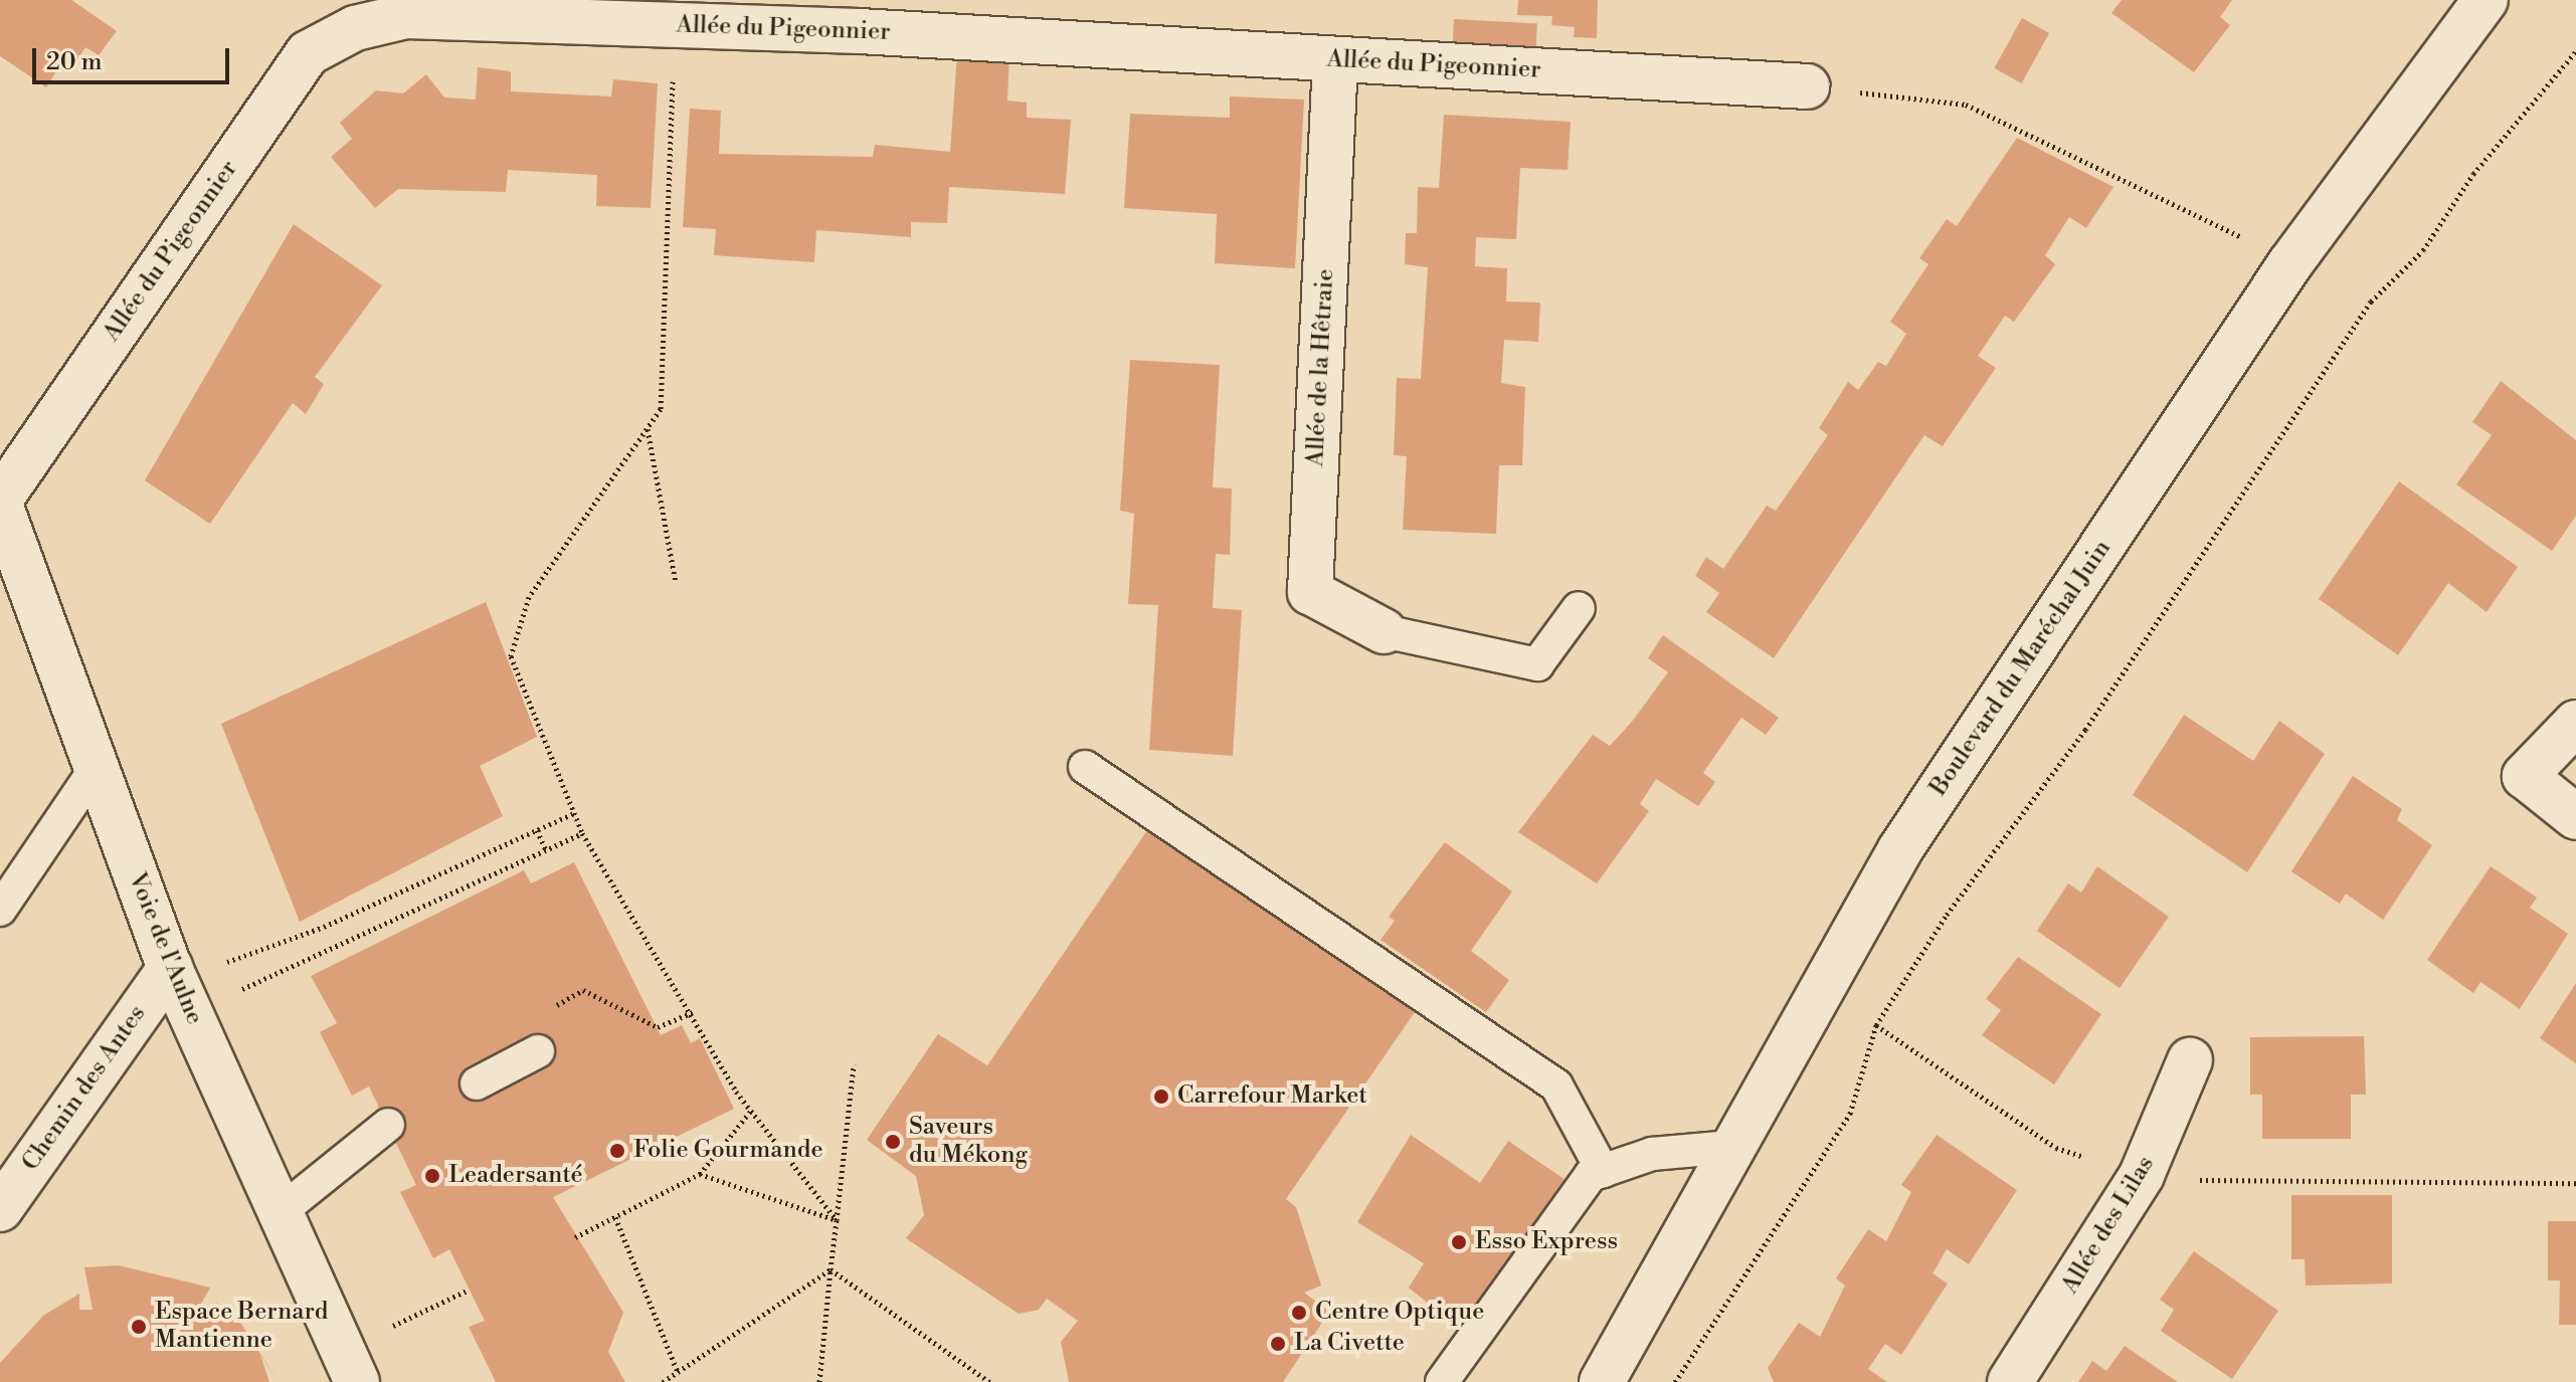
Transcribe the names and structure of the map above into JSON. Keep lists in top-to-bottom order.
{
  "streets": {
    "street": [
      "Allée du Pigeonnier",
      "Allée de la Hêtraie",
      "Boulevard du Maréchal Juin",
      "Voie de l'Aulne",
      "Chemin des Antes",
      "Allée des Lilas"
    ]
  },
  "crossings": [
    ["Allée du Pigeonnier", "Allée de la Hêtraie"],
    ["Allée du Pigeonnier", "Voie de l'Aulne"],
    ["Voie de l'Aulne", "Chemin des Antes"]
  ],
  "places": [
    "Carrefour Market",
    "Saveurs du Mékong",
    "Folie Gourmande",
    "Leadersanté",
    "Esso Express",
    "Centre Optique",
    "Espace Bernard Mantienne",
    "La Civette"
  ],
  "scale_bar": "20 m"
}
